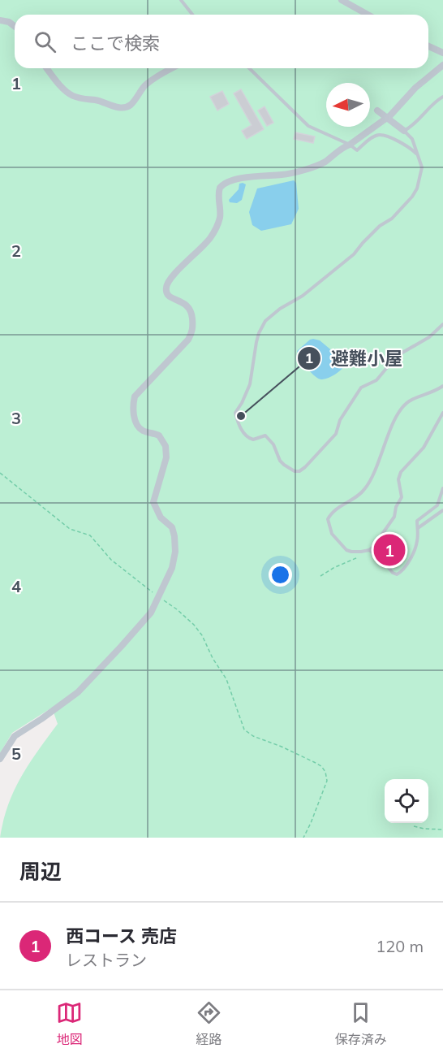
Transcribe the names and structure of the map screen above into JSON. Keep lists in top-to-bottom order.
{
  "places": ["避難小屋"],
  "north": "left",
  "page": {
    "search": "ここで検索",
    "pins": "1",
    "heading": "周辺",
    "list": [
      {
        "mark": "1",
        "name": "西コース 売店",
        "note": "レストラン",
        "value": "120 m"
      }
    ],
    "nav": ["地図", "経路", "保存済み"]
  },
  "grid": {
    "rows": [
      "1",
      "2",
      "3",
      "4",
      "5"
    ]
  }
}
